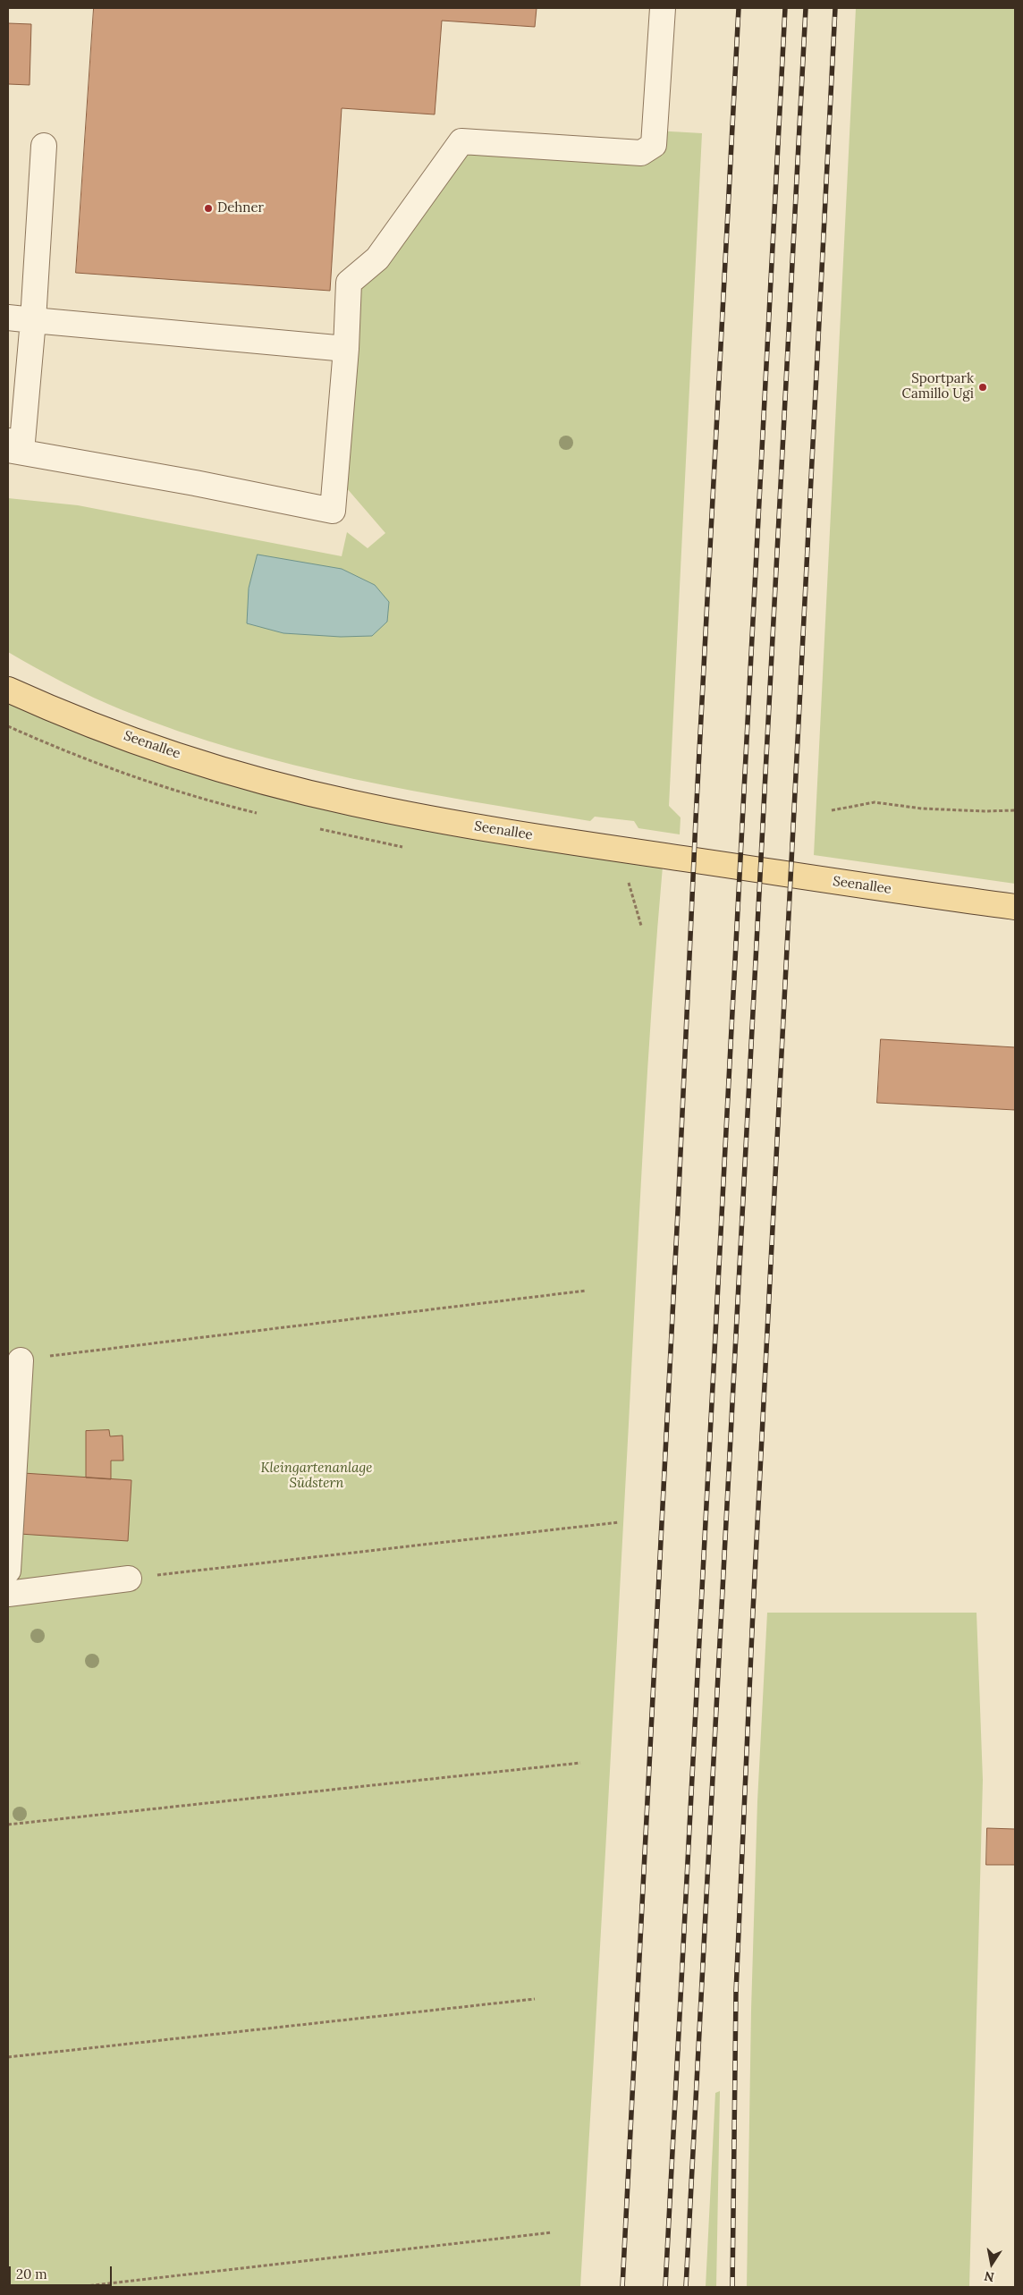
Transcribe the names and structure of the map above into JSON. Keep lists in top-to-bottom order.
{
  "streets": {
    "main road": ["Seenallee"]
  },
  "parks": ["Kleingartenanlage Südstern"],
  "places": ["Dehner", "Sportpark Camillo Ugi"],
  "scale_bar": "20 m",
  "north": "bottom"
}
